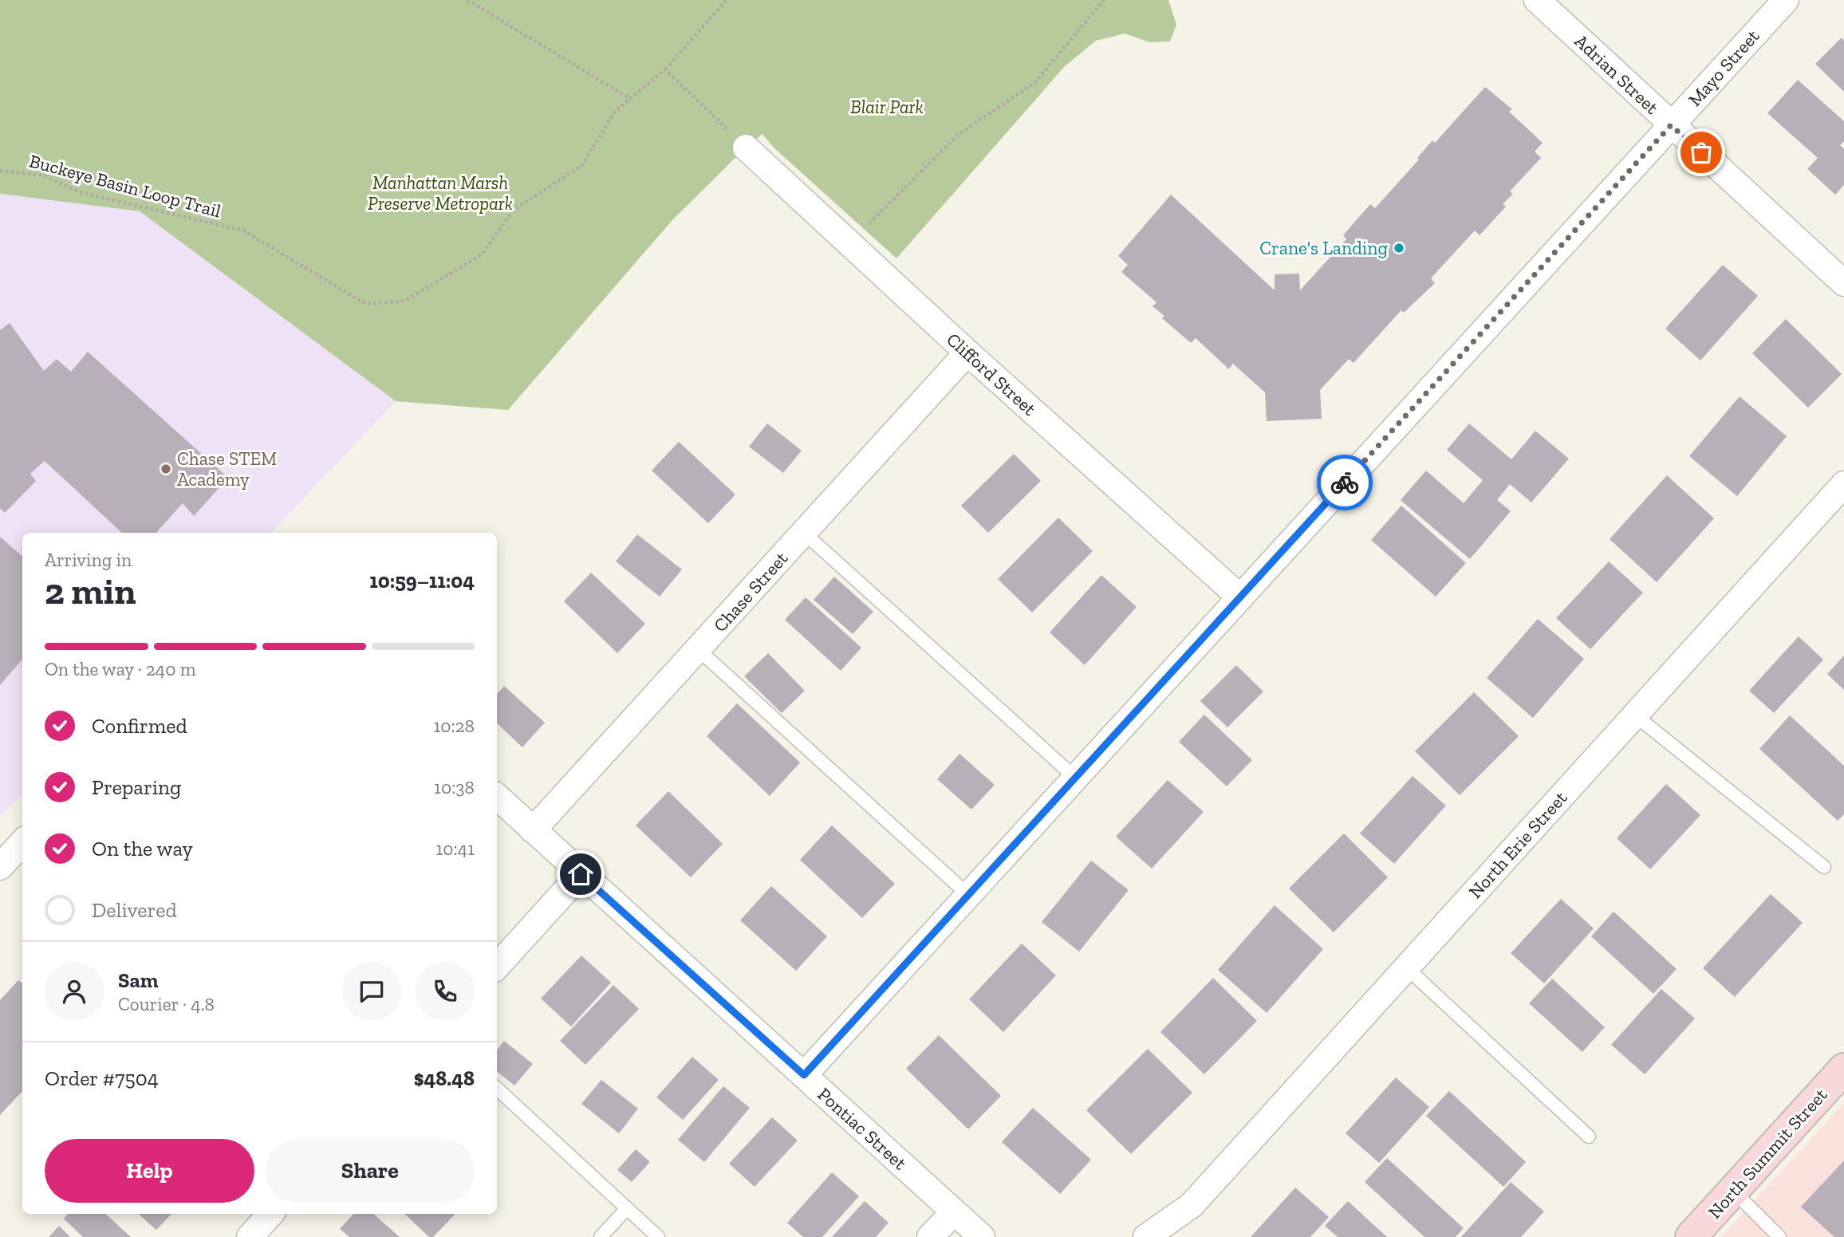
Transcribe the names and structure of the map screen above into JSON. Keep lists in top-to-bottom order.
{
  "streets": {
    "main road": ["North Summit Street"],
    "street": [
      "Mayo Street",
      "Adrian Street",
      "Clifford Street",
      "Chase Street",
      "North Erie Street",
      "Pontiac Street"
    ],
    "path": ["Buckeye Basin Loop Trail"]
  },
  "crossings": [
    ["Mayo Street", "Adrian Street"],
    ["Mayo Street", "Clifford Street"],
    ["Mayo Street", "Pontiac Street"],
    ["Clifford Street", "Chase Street"],
    ["Chase Street", "Pontiac Street"]
  ],
  "parks": ["Blair Park", "Manhattan Marsh Preserve Metropark"],
  "places": ["Crane's Landing", "Chase STEM Academy"],
  "page": {
    "heading": ["2 min", "Arriving in", "10:59–11:04"],
    "panel": [
      "Sam",
      "Courier · 4.8",
      "Order #7504",
      "$48.48"
    ],
    "bar": "On the way · 240 m",
    "list": [
      ["Confirmed", "10:28"],
      ["Preparing", "10:38"],
      ["On the way", "10:41"],
      "Delivered"
    ],
    "buttons": ["Help", "Share"]
  }
}
